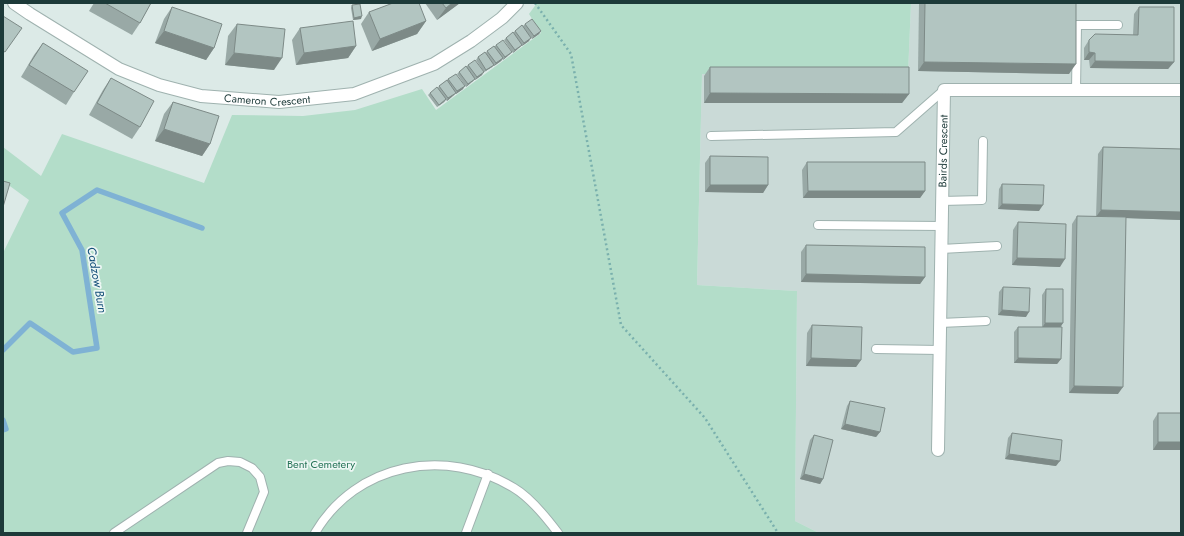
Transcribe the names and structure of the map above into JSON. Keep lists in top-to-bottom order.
{
  "streets": {
    "street": ["Cameron Crescent", "Bairds Crescent"]
  },
  "water": ["Cadzow Burn"],
  "parks": ["Bent Cemetery"]
}
